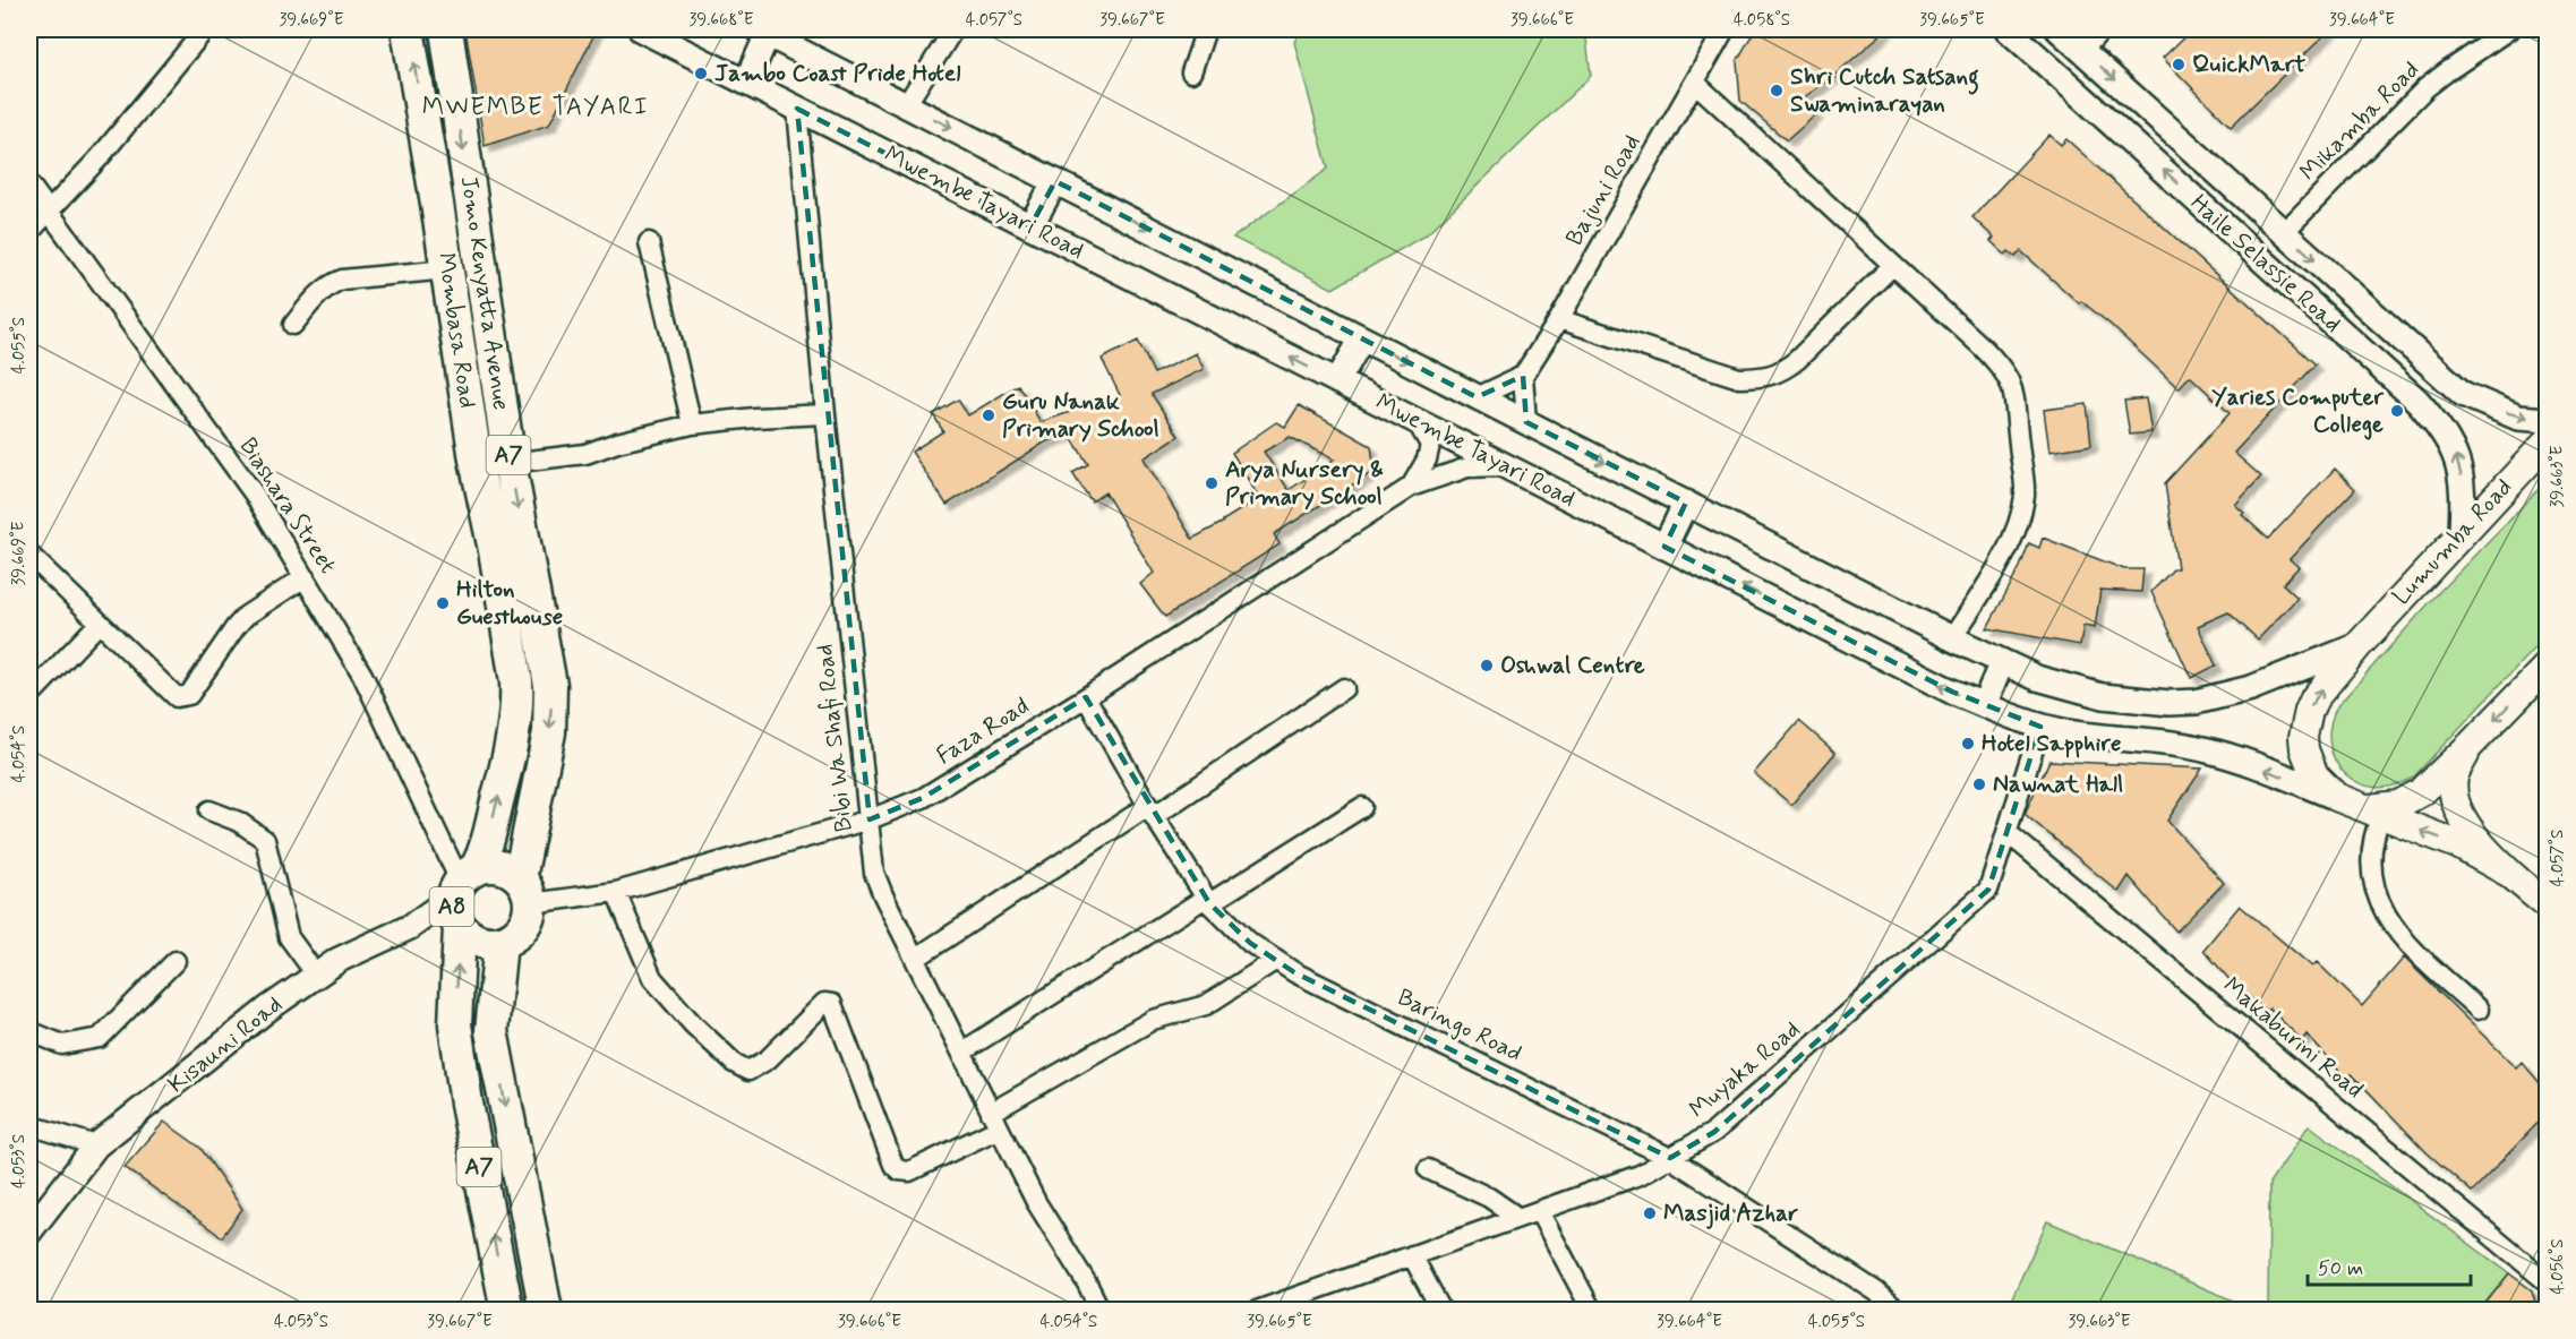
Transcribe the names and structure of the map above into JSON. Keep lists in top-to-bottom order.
{
  "streets": {
    "highway": [
      "Jomo Kenyatta Avenue",
      "Mombasa Road",
      "A7",
      "A8"
    ],
    "main road": ["Lumumba Road"],
    "street": [
      "Mikamba Road",
      "Bajuni Road",
      "Mwembe Tayari Road",
      "Haile Selassie Road",
      "Biashara Street",
      "Faza Road",
      "Bibi Wa Shafi Road",
      "Baringo Road",
      "Makaburini Road",
      "Kisauni Road",
      "Muyaka Road"
    ]
  },
  "crossings": [
    ["Mikamba Road", "Haile Selassie Road"],
    ["Mwembe Tayari Road", "Lumumba Road"],
    ["Mwembe Tayari Road", "Bibi Wa Shafi Road"],
    ["Mwembe Tayari Road", "Muyaka Road"],
    ["Haile Selassie Road", "Lumumba Road"],
    ["Jomo Kenyatta Avenue", "Mombasa Road"],
    ["Jomo Kenyatta Avenue", "A7"],
    ["Jomo Kenyatta Avenue", "Biashara Street"],
    ["Jomo Kenyatta Avenue", "Faza Road"],
    ["Jomo Kenyatta Avenue", "A8"],
    ["Jomo Kenyatta Avenue", "Kisauni Road"],
    ["Mombasa Road", "A7"],
    ["Mombasa Road", "Biashara Street"],
    ["Mombasa Road", "Faza Road"],
    ["Mombasa Road", "A8"],
    ["Mombasa Road", "Kisauni Road"],
    ["A7", "Biashara Street"],
    ["A7", "Faza Road"],
    ["A7", "A8"],
    ["A7", "Kisauni Road"],
    ["Biashara Street", "Faza Road"],
    ["Biashara Street", "A8"],
    ["Biashara Street", "Kisauni Road"],
    ["Faza Road", "Bibi Wa Shafi Road"],
    ["Faza Road", "A8"],
    ["Faza Road", "Baringo Road"],
    ["Faza Road", "Kisauni Road"],
    ["A8", "Kisauni Road"],
    ["Baringo Road", "Muyaka Road"],
    ["Makaburini Road", "Muyaka Road"]
  ],
  "one_way": ["Jomo Kenyatta Avenue", "Mombasa Road"],
  "districts": ["MWEMBE TAYARI"],
  "places": [
    "QuickMart",
    "Jambo Coast Pride Hotel",
    "Shri Cutch Satsang Swaminarayan",
    "Yaries Computer College",
    "Guru Nanak Primary School",
    "Arya Nursery & Primary School",
    "Hilton Guesthouse",
    "Oshwal Centre",
    "Hotel Sapphire",
    "Nawnat Hall",
    "Masjid Azhar"
  ],
  "scale_bar": "50 m",
  "coordinates": [
    "39.669°E",
    "39.668°E",
    "4.057°S",
    "39.667°E",
    "39.666°E",
    "4.058°S",
    "39.665°E",
    "39.664°E",
    "4.055°S",
    "39.663°E",
    "4.054°S",
    "4.053°S",
    "4.056°S"
  ]
}
